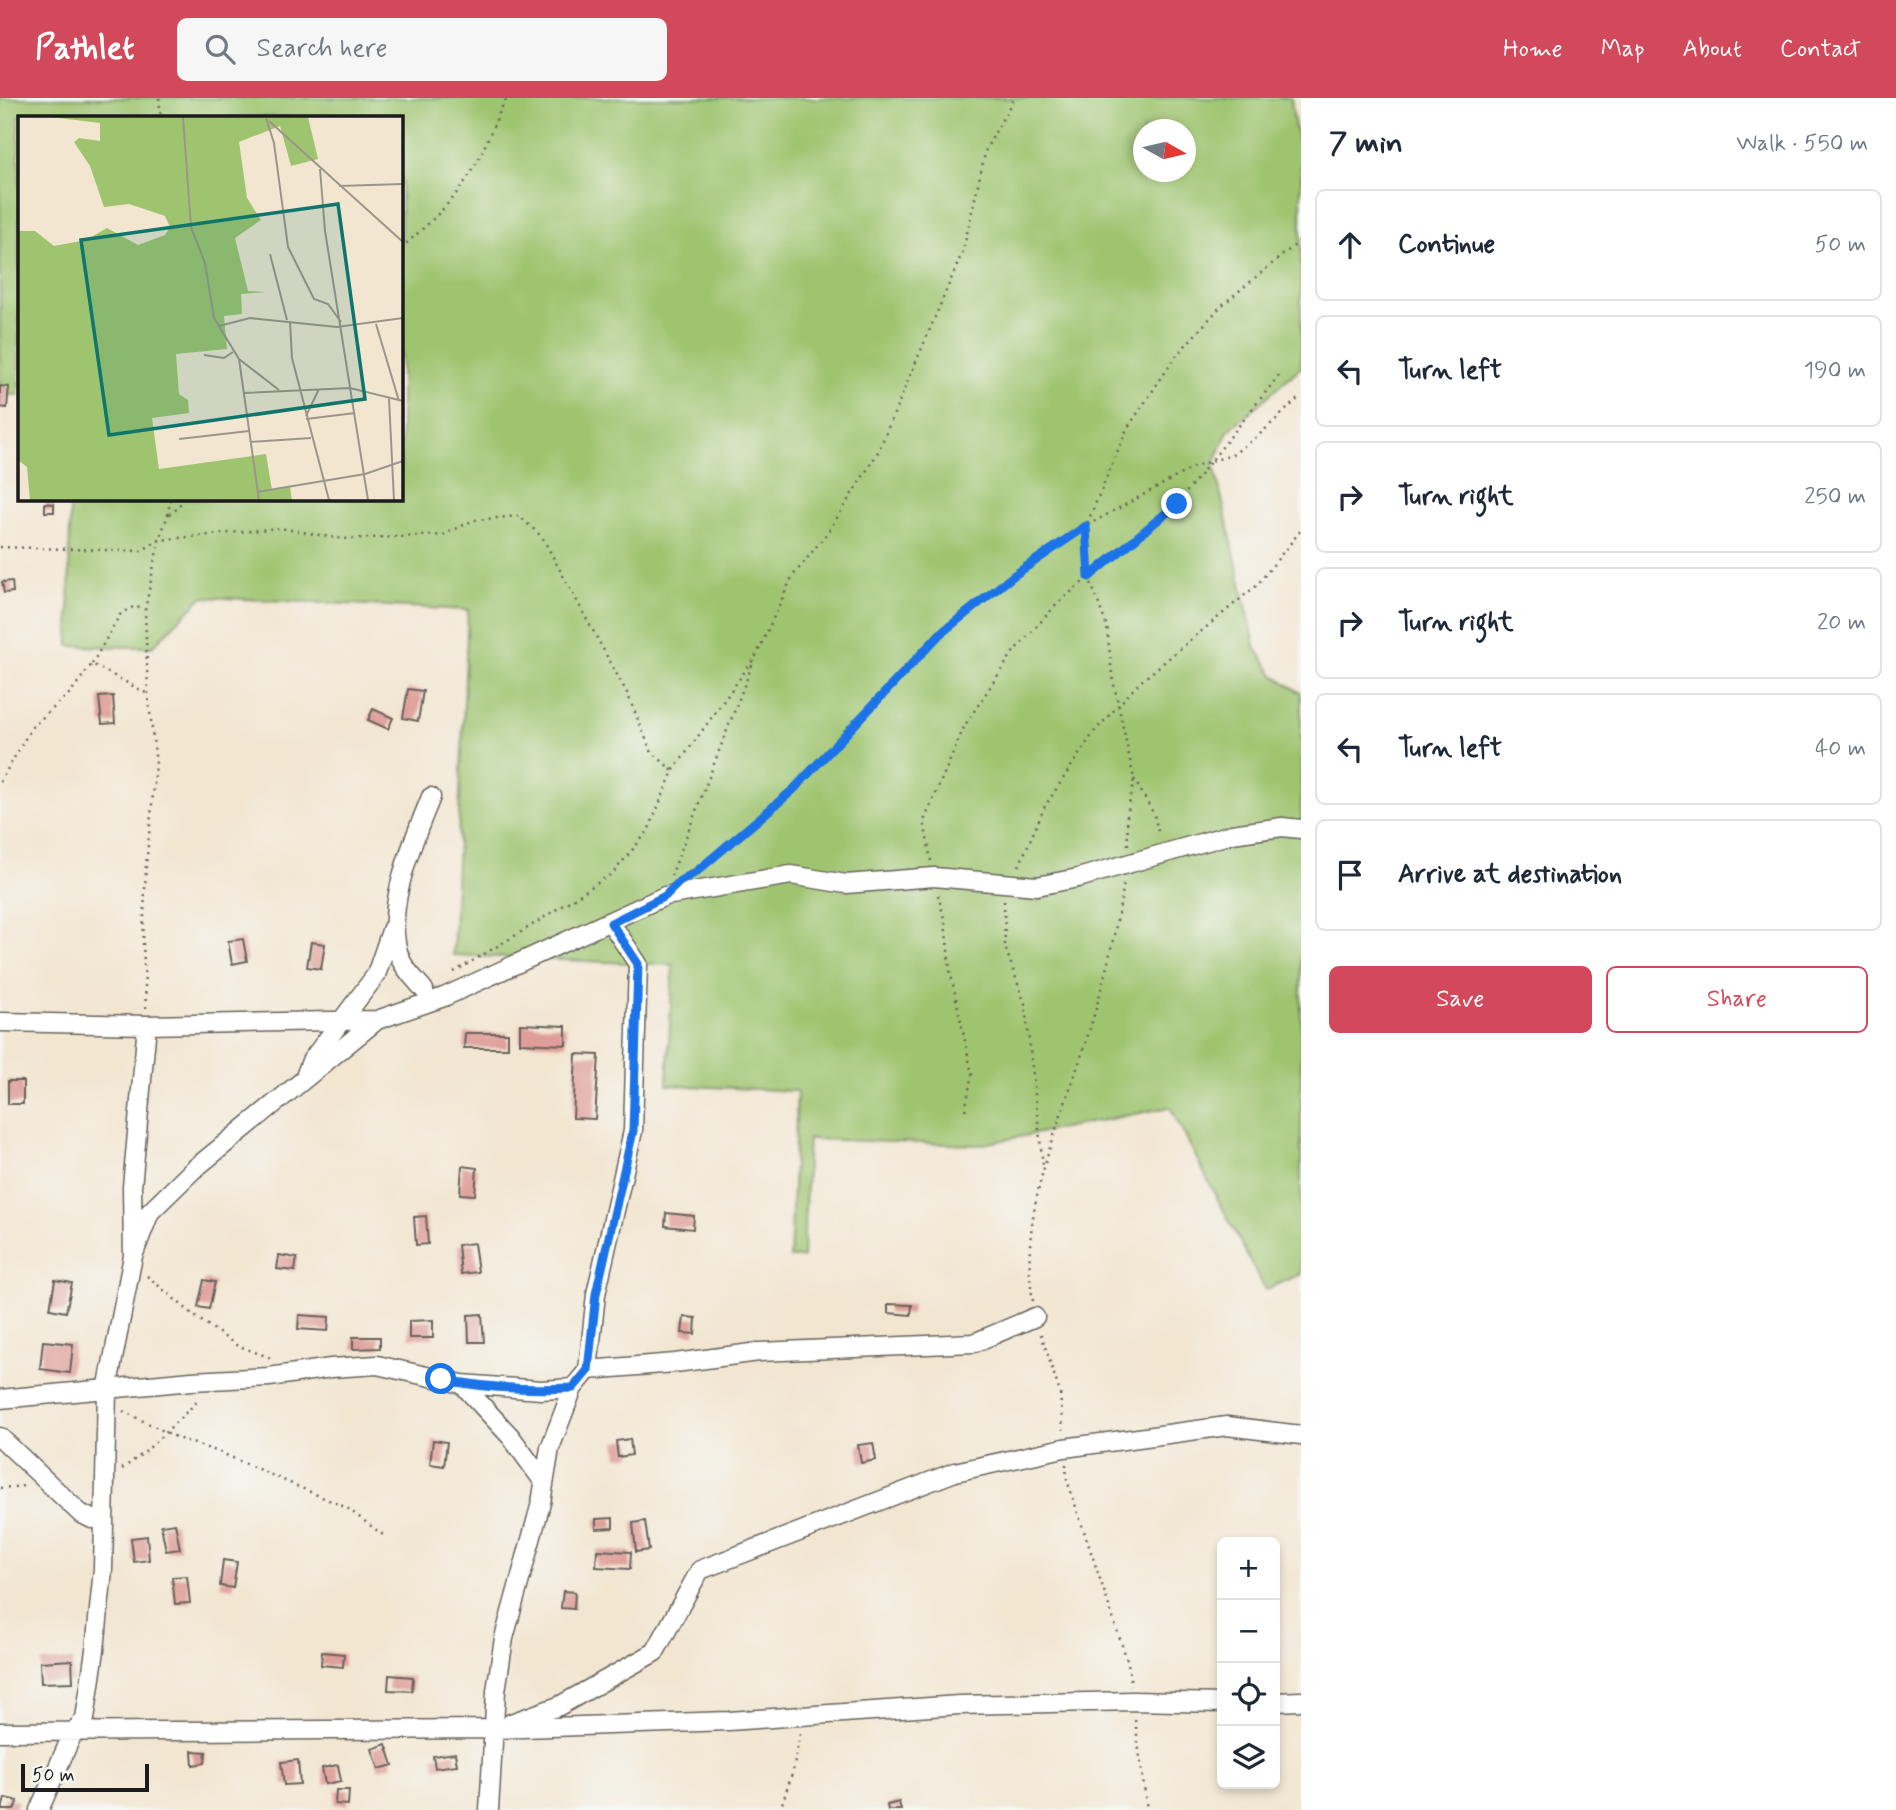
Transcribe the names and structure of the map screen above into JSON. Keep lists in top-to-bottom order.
{
  "scale_bar": "50 m",
  "north": "right",
  "page": {
    "header": "Pathlet",
    "search": "Search here",
    "nav": [
      "Home",
      "Map",
      "About",
      "Contact"
    ],
    "heading": ["7 min", "Walk · 550 m"],
    "list": [
      ["Continue", "50 m"],
      ["Turn left", "190 m"],
      ["Turn right", "250 m"],
      ["Turn right", "20 m"],
      ["Turn left", "40 m"],
      "Arrive at destination"
    ],
    "buttons": ["Save", "Share"],
    "map_buttons": ["+", "−"],
    "scale": "50 m"
  }
}
